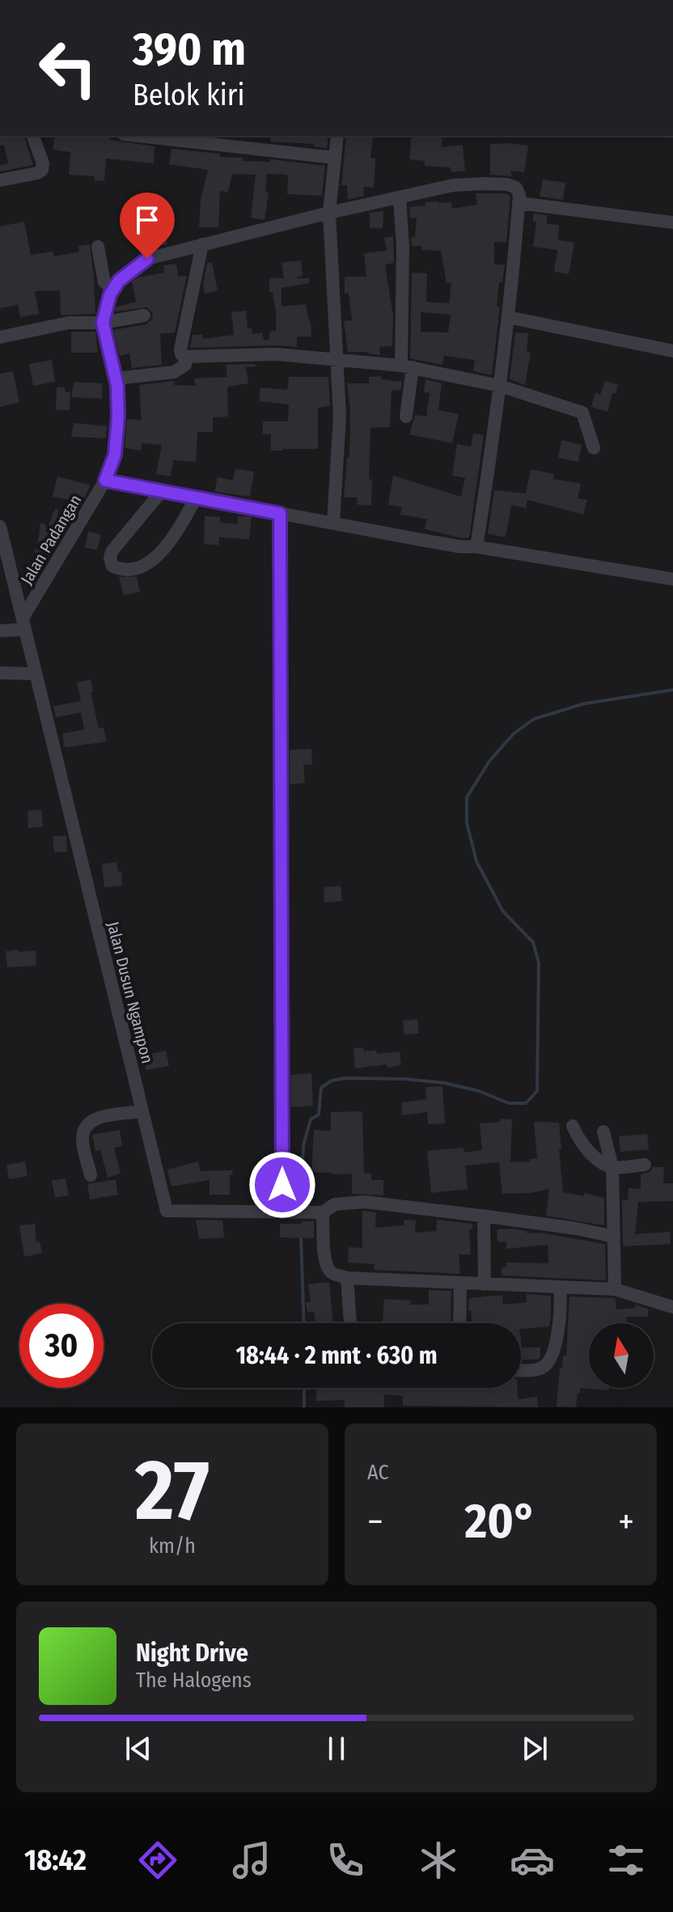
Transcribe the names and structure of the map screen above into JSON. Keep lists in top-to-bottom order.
{
  "streets": {
    "street": ["Jalan Padangan", "Jalan Dusun Ngampon"]
  },
  "crossings": [
    ["Jalan Padangan", "Jalan Dusun Ngampon"]
  ],
  "north": "top",
  "page": {
    "turn": ["390 m", "Belok kiri"],
    "limit": "30",
    "trip": "18:44 · 2 mnt · 630 m",
    "tile": [
      ["27", "km/h"],
      "AC"
    ],
    "heat": ["−", "20°", "+"],
    "song": ["Night Drive", "The Halogens"],
    "tabs": "18:42"
  }
}
